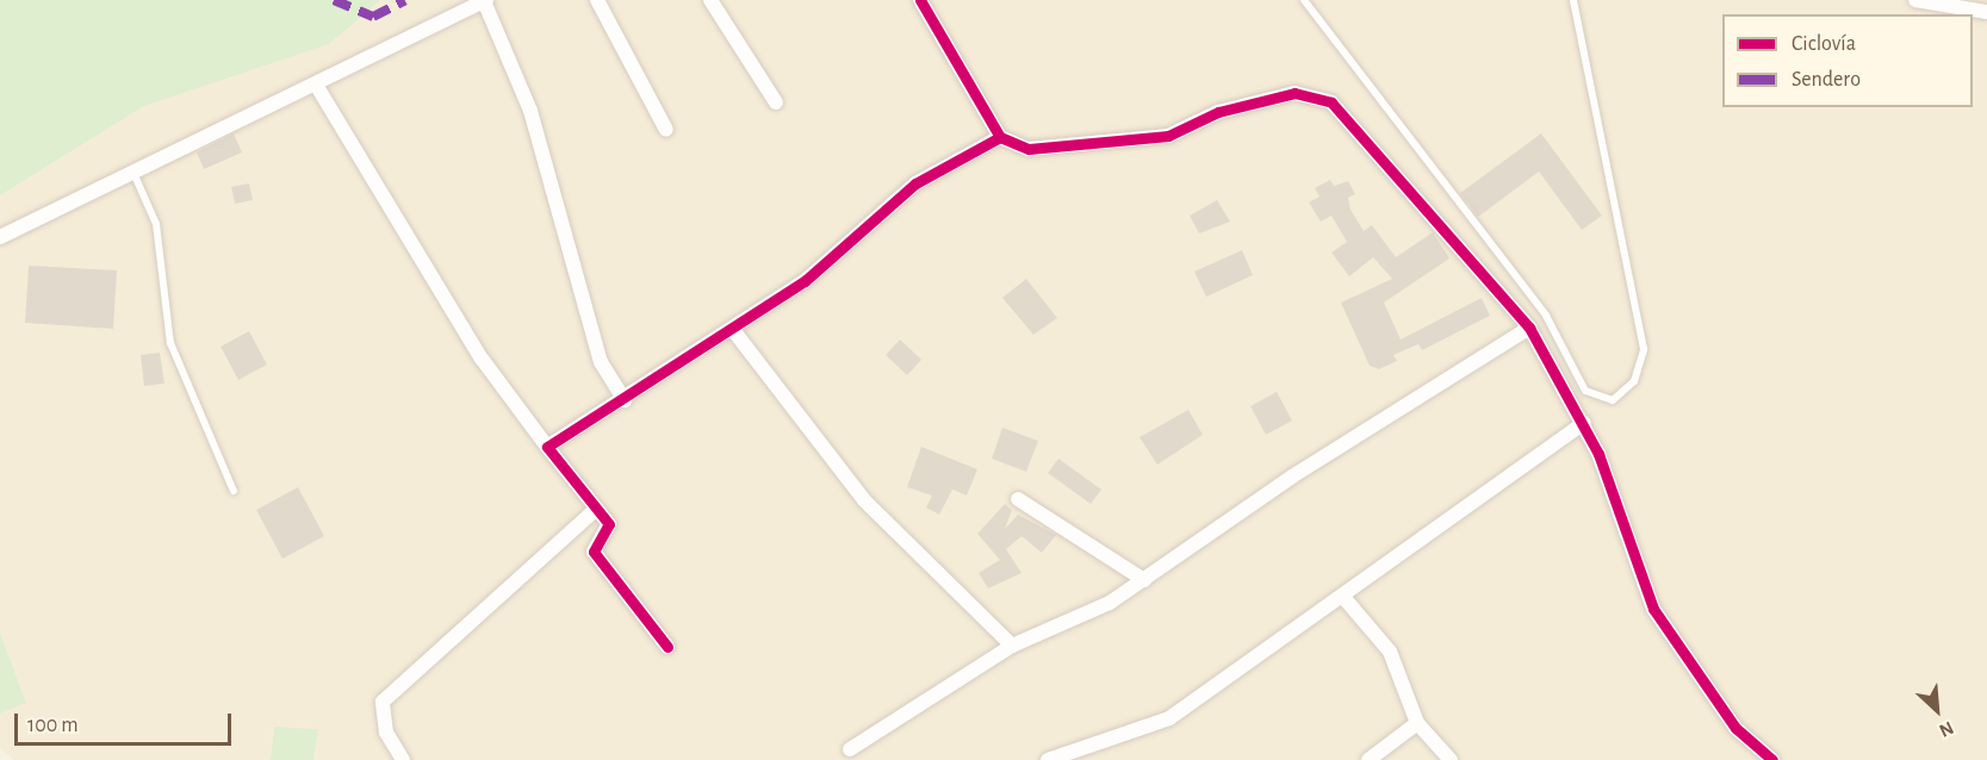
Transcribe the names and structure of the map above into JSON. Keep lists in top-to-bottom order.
{
  "legend": ["Ciclovía", "Sendero"],
  "scale_bar": "100 m",
  "north": "bottom right"
}
